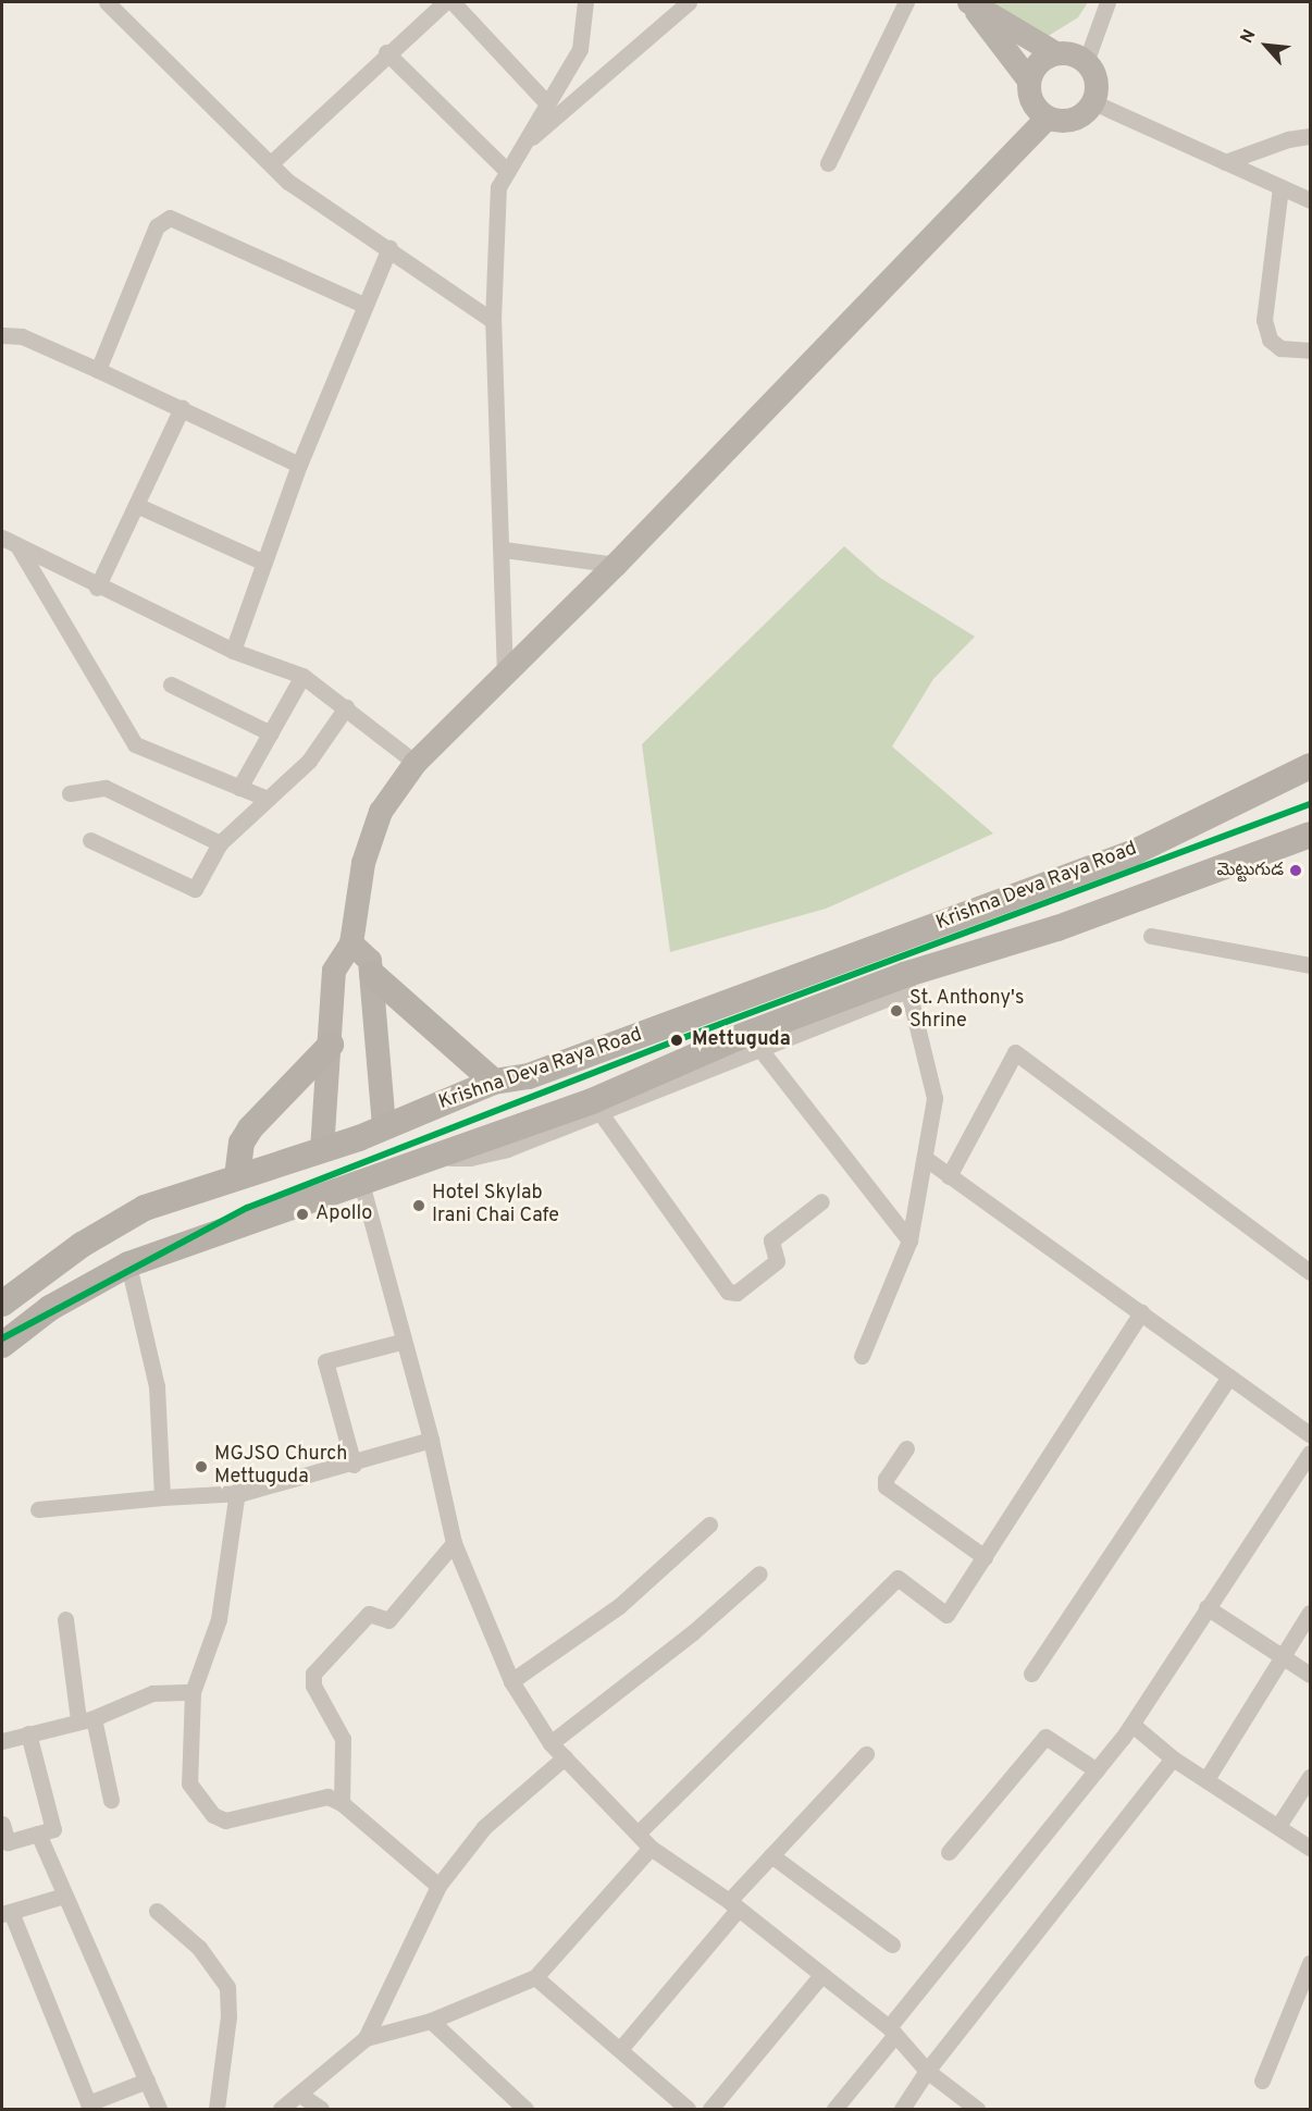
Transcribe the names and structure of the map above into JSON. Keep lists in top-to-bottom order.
{
  "streets": {
    "main road": ["Krishna Deva Raya Road"]
  },
  "places": [
    "మెట్టుగుడ",
    "St. Anthony's Shrine",
    "Mettuguda",
    "Hotel Skylab Irani Chai Cafe",
    "Apollo",
    "MGJSO Church Mettuguda"
  ],
  "north": "top left"
}
